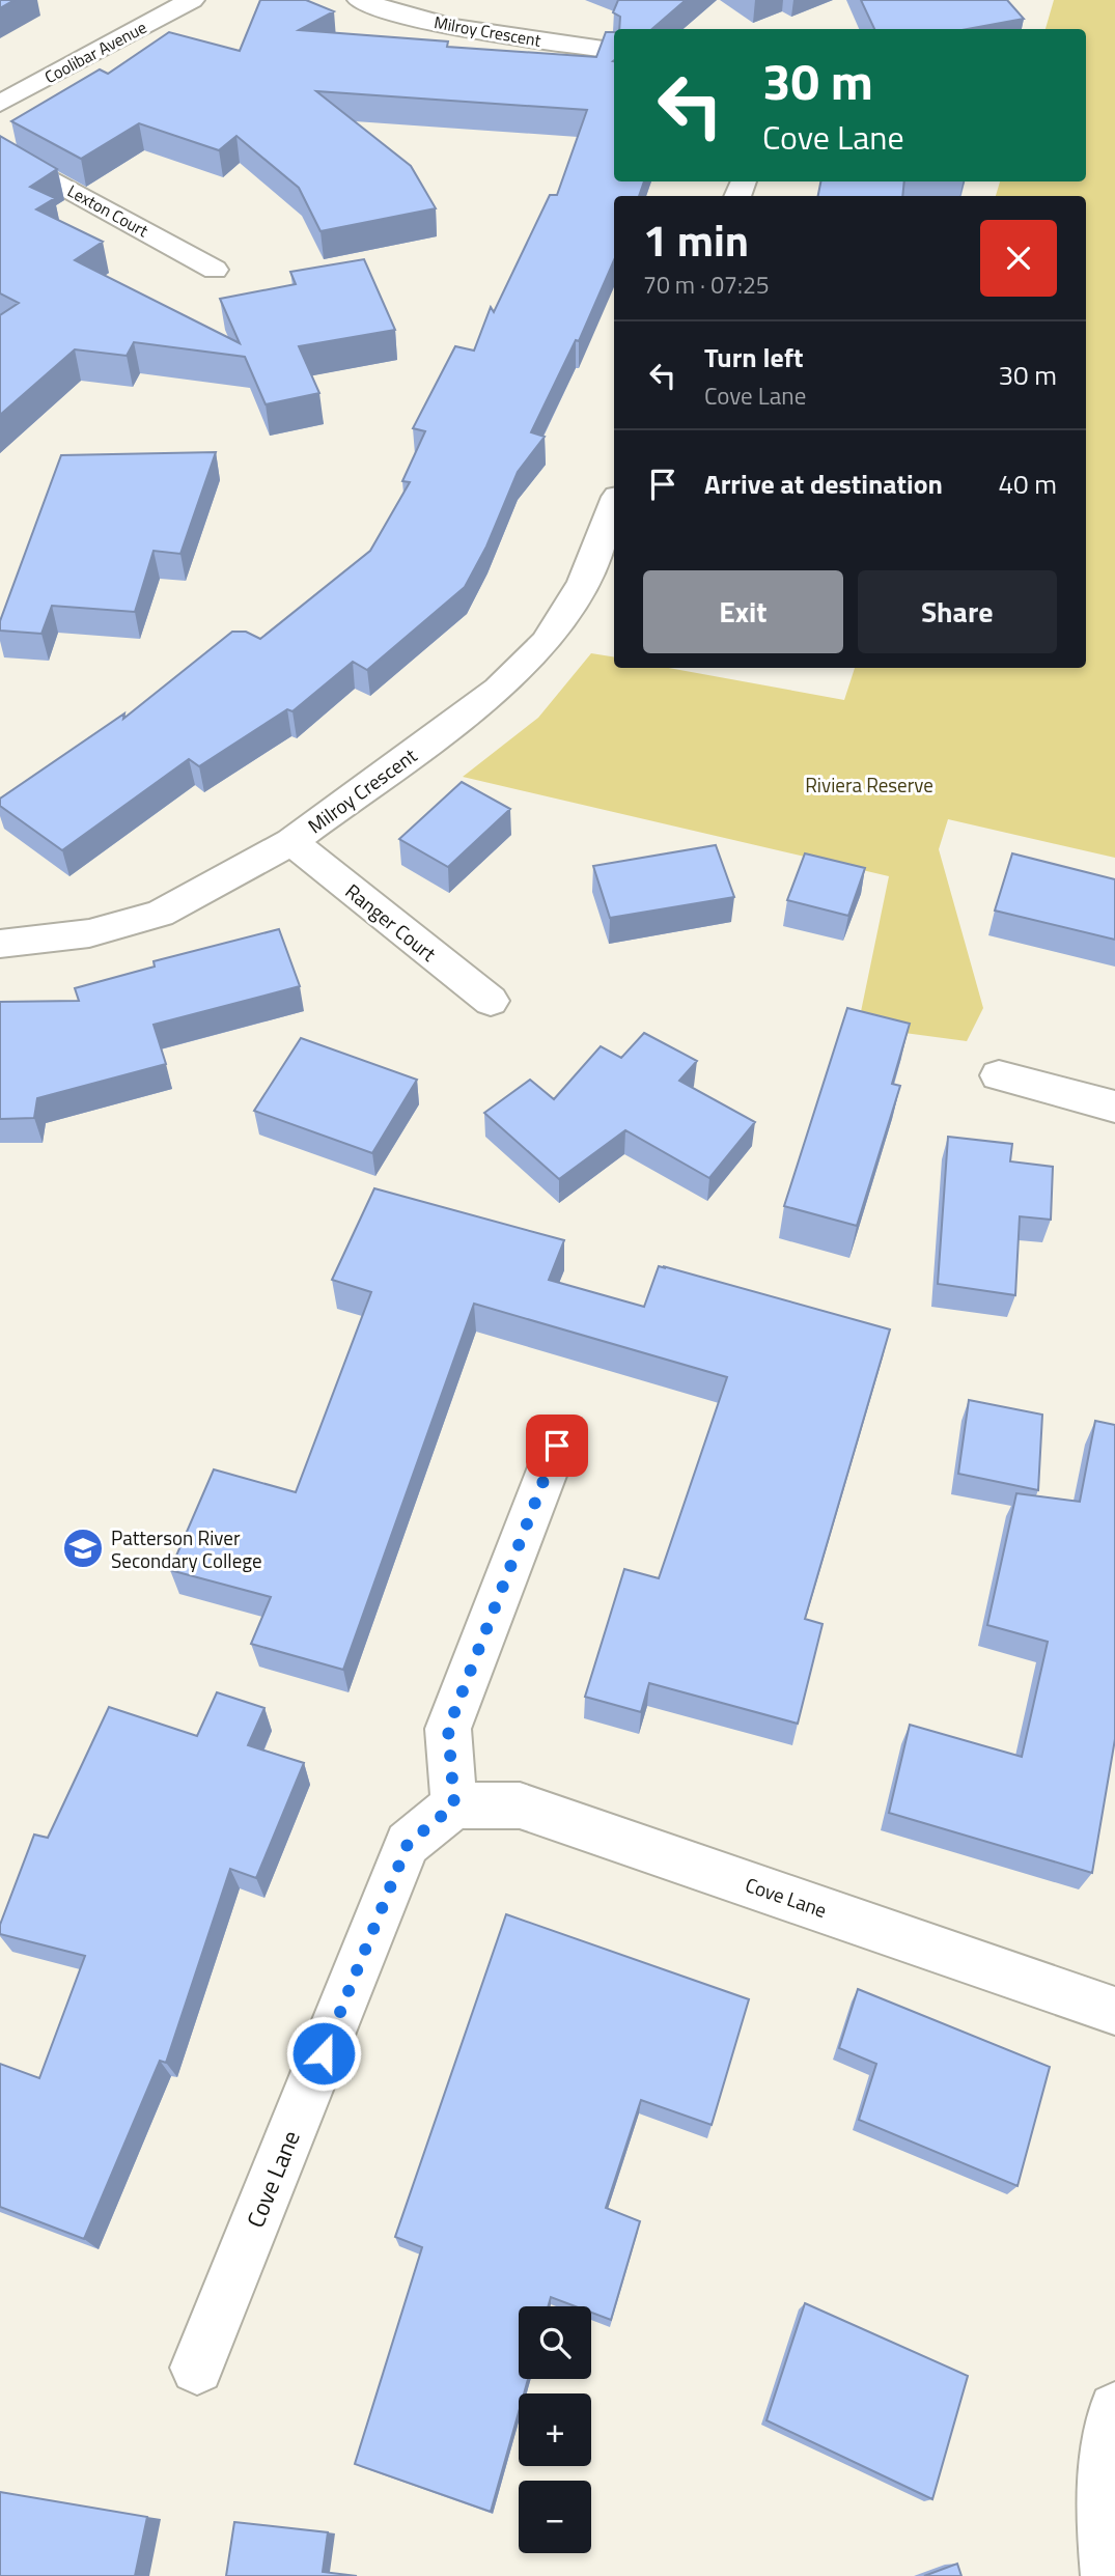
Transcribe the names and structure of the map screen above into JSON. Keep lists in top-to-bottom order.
{
  "streets": {
    "street": [
      "Milroy Crescent",
      "Coolibar Avenue",
      "Lexton Court",
      "Ranger Court",
      "Cove Lane"
    ]
  },
  "crossings": [
    ["Milroy Crescent", "Ranger Court"]
  ],
  "parks": ["Riviera Reserve"],
  "places": {
    "school or university": ["Patterson River Secondary College"]
  },
  "page": {
    "turn": ["30 m", "Cove Lane"],
    "heading": ["1 min", "70 m · 07:25"],
    "list": [
      {
        "name": "Turn left",
        "note": "Cove Lane",
        "value": "30 m"
      },
      {
        "name": "Arrive at destination",
        "value": "40 m"
      }
    ],
    "buttons": ["Exit", "Share"],
    "map_buttons": ["+", "−"]
  }
}
